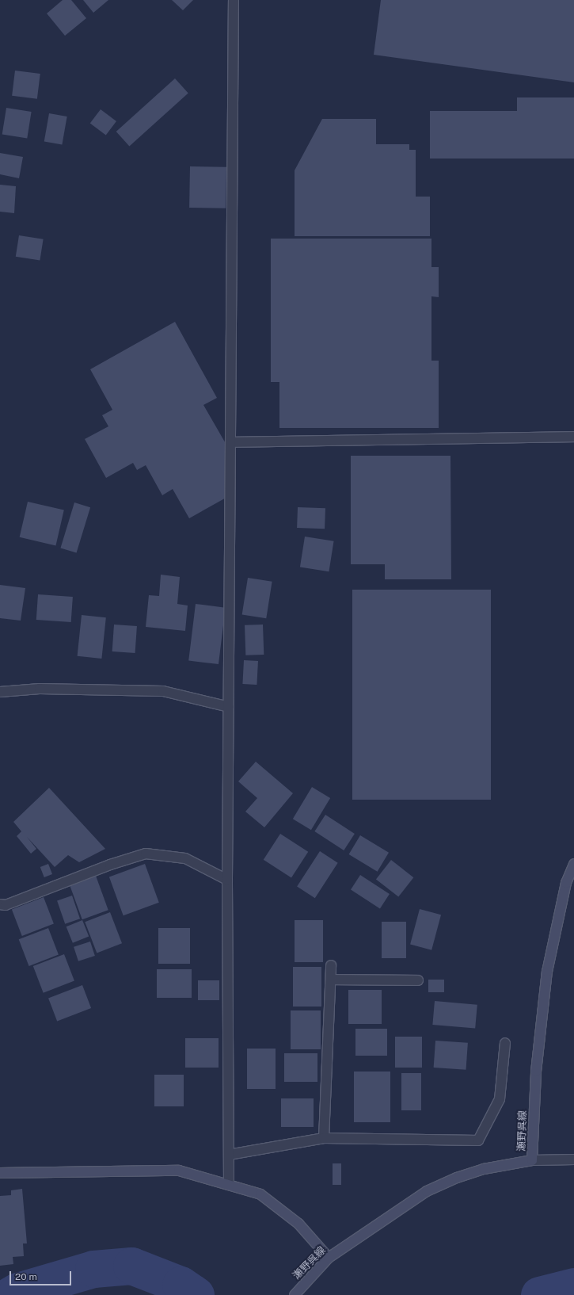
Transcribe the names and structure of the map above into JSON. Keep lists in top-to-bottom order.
{
  "streets": {
    "main road": ["瀬野呉線"]
  },
  "scale_bar": "20 m"
}
